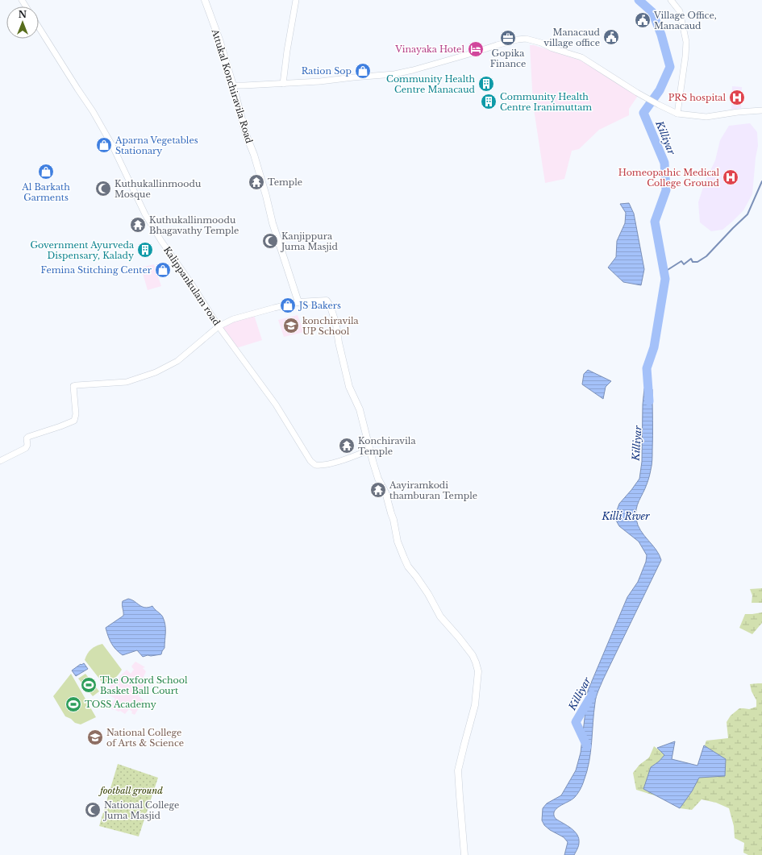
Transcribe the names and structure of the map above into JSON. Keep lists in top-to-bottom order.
{
  "streets": {
    "main road": ["Attukal Konchiravila Road"],
    "street": ["Kalippankulam road"]
  },
  "water": ["Killiyar", "Killi River"],
  "parks": ["football ground"],
  "places": {
    "public building": ["Village Office, Manacaud", "Manacaud village office"],
    "office": ["Gopika Finance"],
    "hotel": ["Vinayaka Hotel"],
    "shop": [
      "Ration Sop",
      "Aparna Vegetables Stationary",
      "Al Barkath Garments",
      "Femina Stitching Center",
      "JS Bakers"
    ],
    "building": ["Community Health Centre Manacaud", "Community Health Centre Iranimuttam", "Government Ayurveda Dispensary, Kalady"],
    "hospital": ["PRS hospital", "Homeopathic Medical College Ground"],
    "temple": [
      "Temple",
      "Kuthukallinmoodu Bhagavathy Temple",
      "Konchiravila Temple",
      "Aayiramkodi thamburan Temple"
    ],
    "mosque": ["Kuthukallinmoodu Mosque", "Kanjippura Juma Masjid", "National College Juma Masjid"],
    "school or university": ["konchiravila UP School", "National College of Arts & Science"],
    "sports": ["The Oxford School Basket Ball Court", "TOSS Academy"]
  },
  "north": "top"
}
